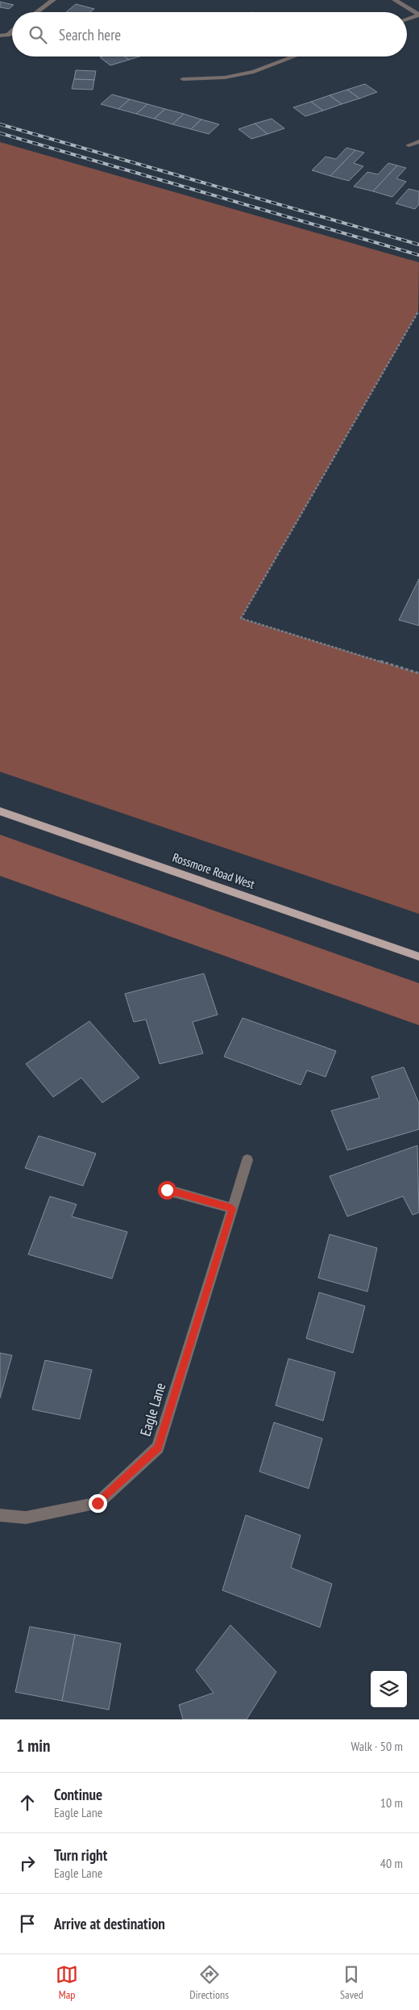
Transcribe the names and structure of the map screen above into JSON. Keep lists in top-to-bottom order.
{
  "streets": {
    "main road": ["Rossmore Road West"],
    "street": ["Eagle Lane"]
  },
  "page": {
    "search": "Search here",
    "heading": ["1 min", "Walk · 50 m"],
    "list": [
      ["Continue", "Eagle Lane", "10 m"],
      ["Turn right", "Eagle Lane", "40 m"],
      "Arrive at destination"
    ],
    "nav": ["Map", "Directions", "Saved"]
  }
}
